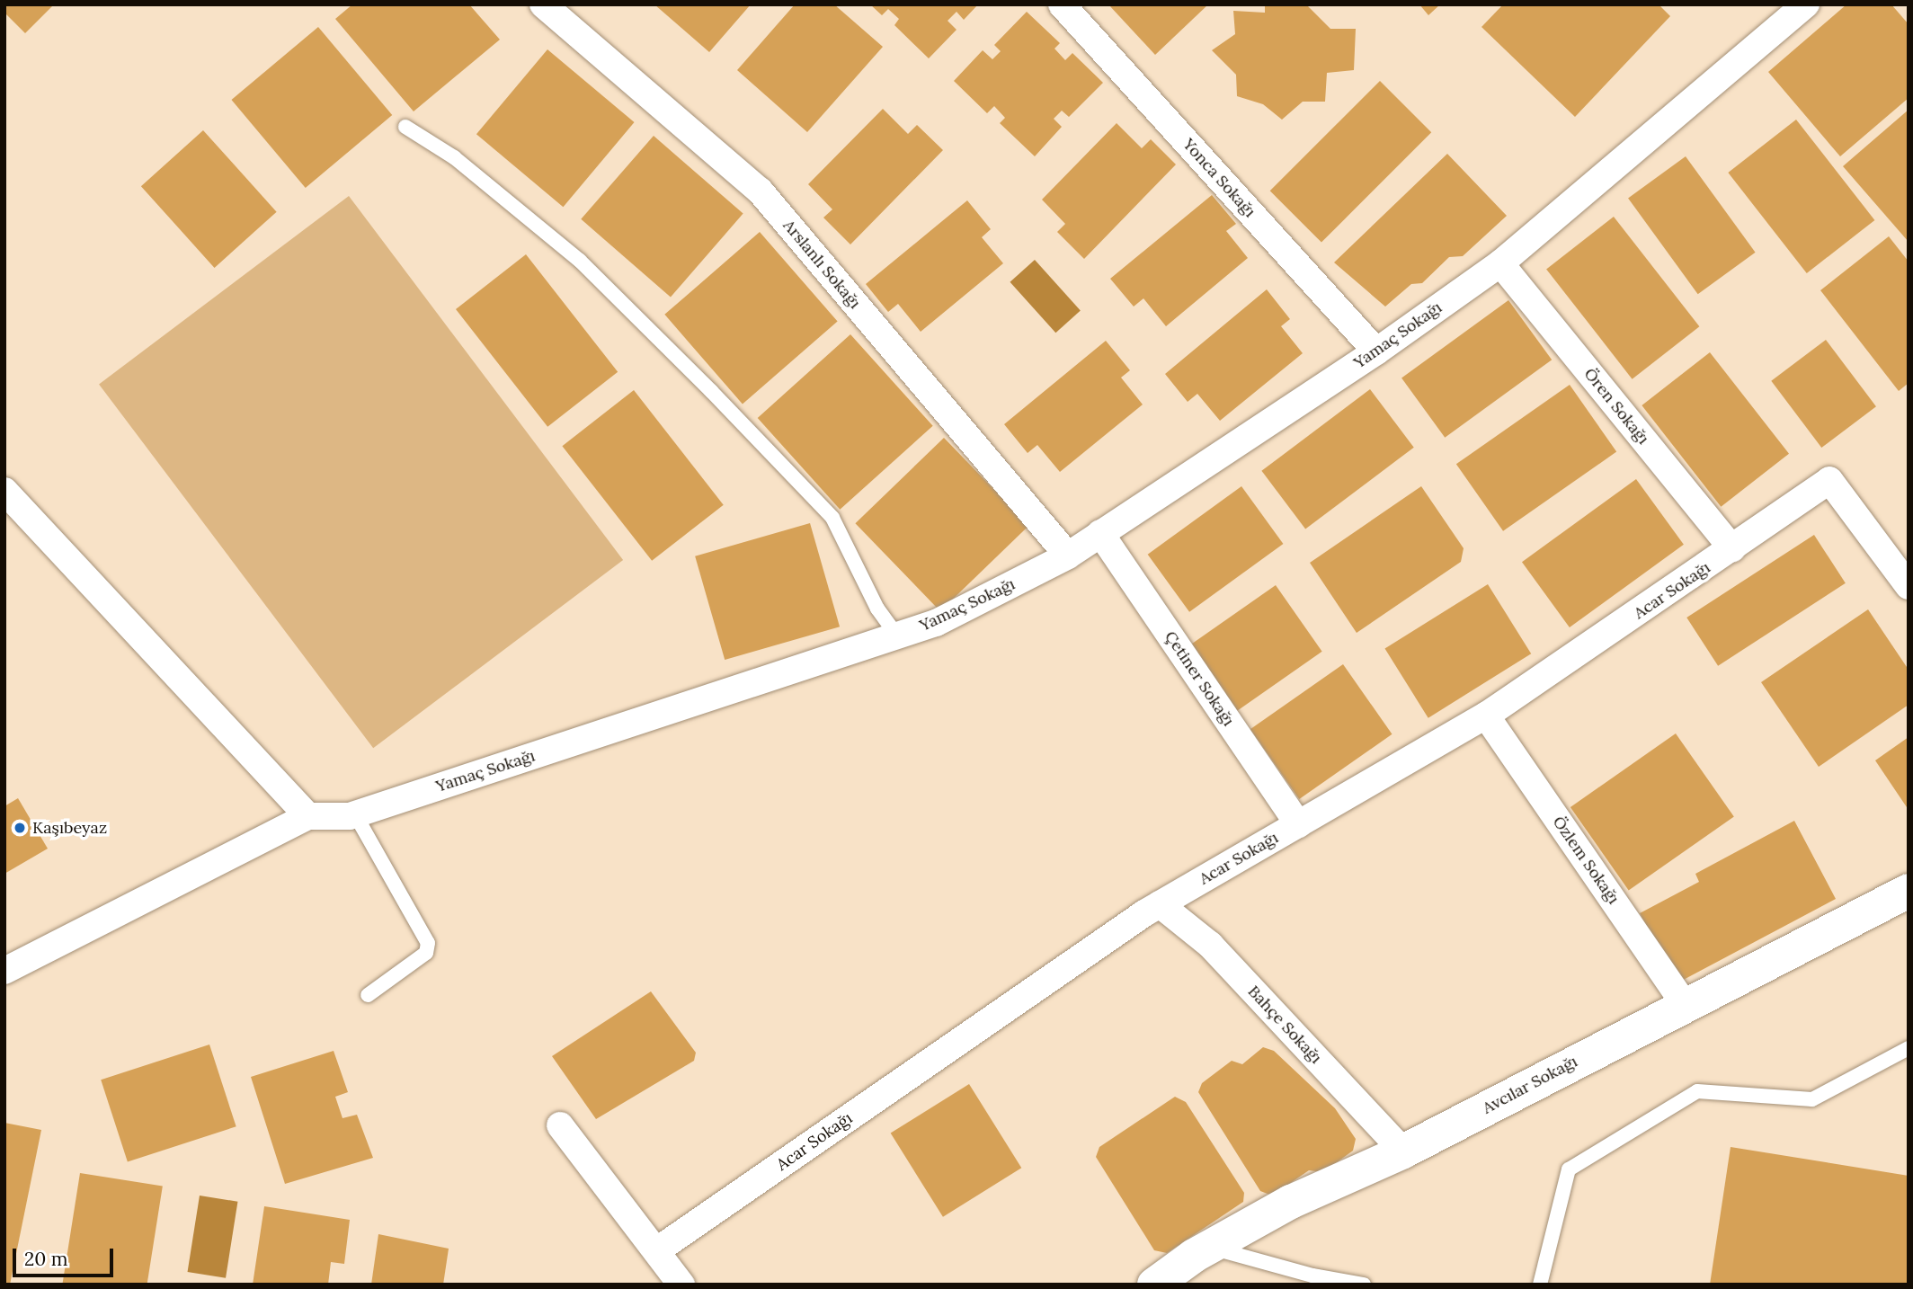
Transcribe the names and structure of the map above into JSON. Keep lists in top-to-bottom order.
{
  "streets": {
    "main road": ["Avcılar Sokağı"],
    "street": [
      "Yonca Sokağı",
      "Arslanlı Sokağı",
      "Yamaç Sokağı",
      "Ören Sokağı",
      "Acar Sokağı",
      "Çetiner Sokağı",
      "Özlem Sokağı",
      "Bahçe Sokağı"
    ]
  },
  "crossings": [
    ["Yonca Sokağı", "Yamaç Sokağı"],
    ["Arslanlı Sokağı", "Yamaç Sokağı"],
    ["Yamaç Sokağı", "Ören Sokağı"],
    ["Yamaç Sokağı", "Çetiner Sokağı"],
    ["Ören Sokağı", "Acar Sokağı"],
    ["Acar Sokağı", "Çetiner Sokağı"],
    ["Acar Sokağı", "Özlem Sokağı"],
    ["Acar Sokağı", "Bahçe Sokağı"],
    ["Özlem Sokağı", "Avcılar Sokağı"],
    ["Bahçe Sokağı", "Avcılar Sokağı"]
  ],
  "places": ["Kaşıbeyaz"],
  "scale_bar": "20 m"
}
